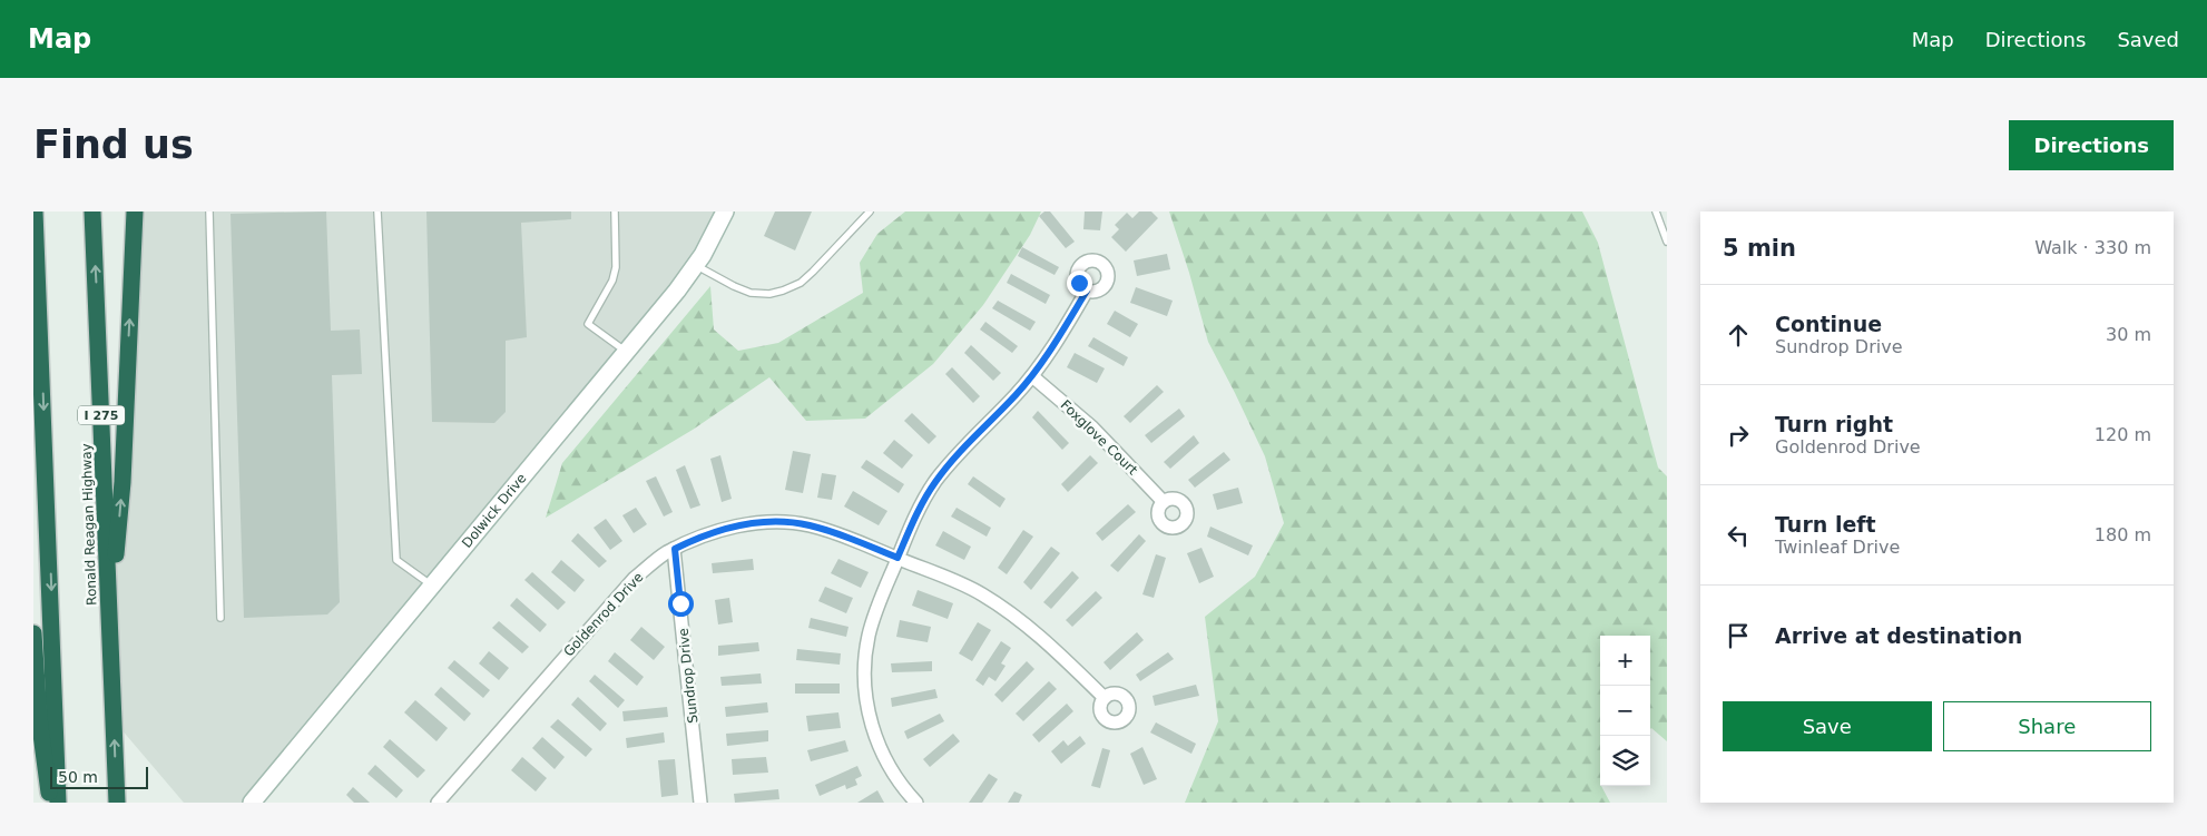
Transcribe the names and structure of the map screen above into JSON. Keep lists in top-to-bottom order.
{
  "streets": {
    "highway": ["I 275", "Ronald Reagan Highway"],
    "main road": ["Dolwick Drive"],
    "street": ["Foxglove Court", "Goldenrod Drive", "Sundrop Drive"]
  },
  "crossings": [
    ["Goldenrod Drive", "Sundrop Drive"]
  ],
  "scale_bar": "50 m",
  "page": {
    "header": "Map",
    "nav": ["Map", "Directions", "Saved"],
    "buttons": [
      "Directions",
      ["Save", "Share"]
    ],
    "title": "Find us",
    "heading": ["5 min", "Walk · 330 m"],
    "list": [
      ["Continue", "Sundrop Drive", "30 m"],
      ["Turn right", "Goldenrod Drive", "120 m"],
      ["Turn left", "Twinleaf Drive", "180 m"],
      "Arrive at destination"
    ],
    "map_buttons": ["+", "−"],
    "scale": "50 m"
  }
}
